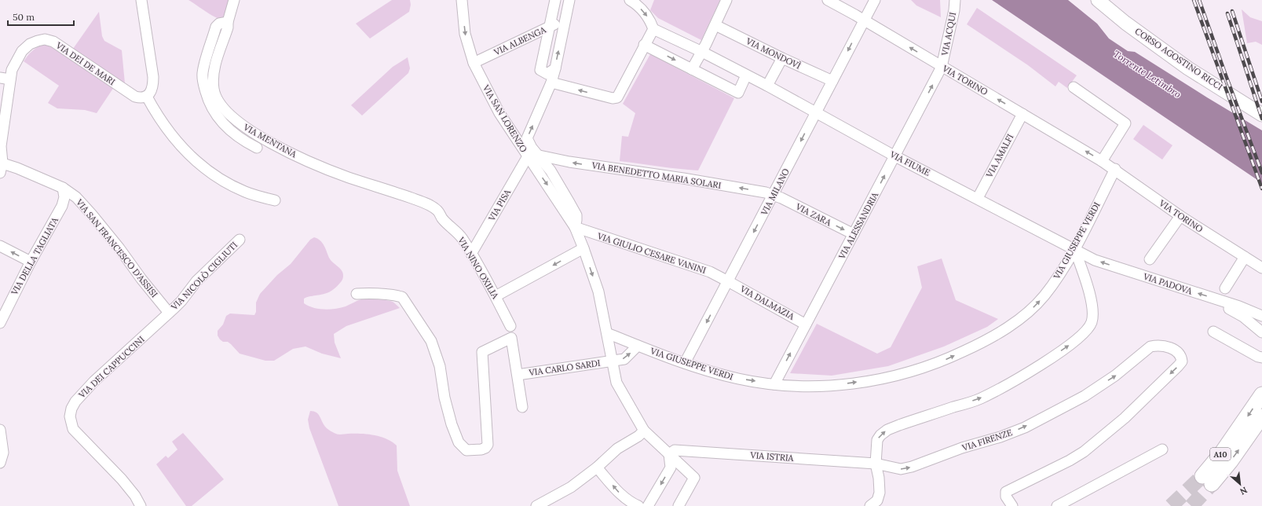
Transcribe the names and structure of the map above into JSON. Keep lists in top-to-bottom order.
{
  "streets": {
    "highway": ["A10"],
    "main road": ["CORSO AGOSTINO RICCI"],
    "street": [
      "VIA ACQUI",
      "VIA ALBENGA",
      "VIA MONDOVÌ",
      "VIA DEI DE MARI",
      "VIA TORINO",
      "VIA SAN LORENZO",
      "VIA MENTANA",
      "VIA AMALFI",
      "VIA FIUME",
      "VIA BENEDETTO MARIA SOLARI",
      "VIA MILANO",
      "VIA PISA",
      "VIA ZARA",
      "VIA ALESSANDRIA",
      "VIA GIUSEPPE VERDI",
      "VIA SAN FRANCESCO D'ASSISI",
      "VIA GIULIO CESARE VANINI",
      "VIA DELLA TAGLIATA",
      "VIA NINO OXILIA",
      "VIA NICOLÒ CIGLIUTI",
      "VIA PADOVA",
      "VIA DALMAZIA",
      "VIA DEI CAPPUCCINI",
      "VIA CARLO SARDI",
      "VIA FIRENZE",
      "VIA ISTRIA"
    ]
  },
  "crossings": [
    ["VIA ACQUI", "VIA TORINO"],
    ["VIA ACQUI", "VIA ALESSANDRIA"],
    ["VIA ALBENGA", "VIA SAN LORENZO"],
    ["VIA MONDOVÌ", "VIA MILANO"],
    ["VIA DEI DE MARI", "VIA SAN FRANCESCO D'ASSISI"],
    ["VIA TORINO", "VIA AMALFI"],
    ["VIA TORINO", "VIA MILANO"],
    ["VIA TORINO", "VIA ALESSANDRIA"],
    ["VIA TORINO", "VIA GIUSEPPE VERDI"],
    ["VIA SAN LORENZO", "VIA BENEDETTO MARIA SOLARI"],
    ["VIA SAN LORENZO", "VIA PISA"],
    ["VIA SAN LORENZO", "VIA GIUSEPPE VERDI"],
    ["VIA SAN LORENZO", "VIA GIULIO CESARE VANINI"],
    ["VIA SAN LORENZO", "VIA CARLO SARDI"],
    ["VIA SAN LORENZO", "VIA ISTRIA"],
    ["VIA MENTANA", "VIA NINO OXILIA"],
    ["VIA AMALFI", "VIA FIUME"],
    ["VIA FIUME", "VIA MILANO"],
    ["VIA FIUME", "VIA ALESSANDRIA"],
    ["VIA FIUME", "VIA GIUSEPPE VERDI"],
    ["VIA FIUME", "VIA PADOVA"],
    ["VIA BENEDETTO MARIA SOLARI", "VIA MILANO"],
    ["VIA BENEDETTO MARIA SOLARI", "VIA ZARA"],
    ["VIA MILANO", "VIA ZARA"],
    ["VIA MILANO", "VIA GIUSEPPE VERDI"],
    ["VIA MILANO", "VIA GIULIO CESARE VANINI"],
    ["VIA MILANO", "VIA DALMAZIA"],
    ["VIA PISA", "VIA NINO OXILIA"],
    ["VIA ZARA", "VIA ALESSANDRIA"],
    ["VIA ALESSANDRIA", "VIA GIUSEPPE VERDI"],
    ["VIA ALESSANDRIA", "VIA DALMAZIA"],
    ["VIA GIUSEPPE VERDI", "VIA PADOVA"],
    ["VIA GIUSEPPE VERDI", "VIA CARLO SARDI"],
    ["VIA SAN FRANCESCO D'ASSISI", "VIA DELLA TAGLIATA"],
    ["VIA SAN FRANCESCO D'ASSISI", "VIA NICOLÒ CIGLIUTI"],
    ["VIA SAN FRANCESCO D'ASSISI", "VIA DEI CAPPUCCINI"],
    ["VIA GIULIO CESARE VANINI", "VIA DALMAZIA"],
    ["VIA NICOLÒ CIGLIUTI", "VIA DEI CAPPUCCINI"],
    ["VIA FIRENZE", "VIA ISTRIA"]
  ],
  "one_way": [
    "VIA TORINO",
    "VIA BENEDETTO MARIA SOLARI",
    "VIA MILANO",
    "VIA ZARA",
    "VIA ALESSANDRIA",
    "VIA GIUSEPPE VERDI",
    "VIA PADOVA"
  ],
  "water": ["Torrente Letimbro"],
  "scale_bar": "50 m",
  "north": "bottom right"
}
